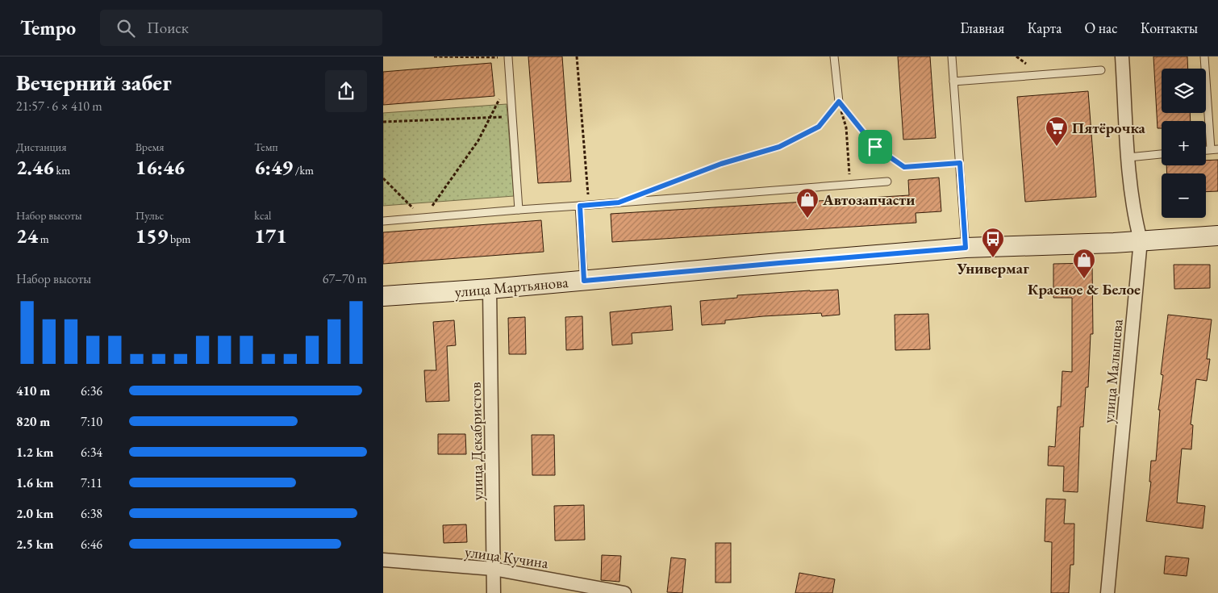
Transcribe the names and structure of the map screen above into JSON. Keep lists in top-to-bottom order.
{
  "streets": {
    "main road": ["улица Мартьянова"],
    "street": ["улица Малышева", "улица Декабристов", "улица Кучина"]
  },
  "crossings": [
    ["улица Мартьянова", "улица Малышева"],
    ["улица Мартьянова", "улица Декабристов"],
    ["улица Декабристов", "улица Кучина"]
  ],
  "places": {
    "supermarket": ["Пятёрочка"],
    "shop": ["Автозапчасти", "Красное & Белое"],
    "bus stop": ["Универмаг"]
  },
  "page": {
    "header": "Tempo",
    "search": "Поиск",
    "nav": [
      "Главная",
      "Карта",
      "О нас",
      "Контакты"
    ],
    "heading": ["Вечерний забег", "21:57 · 6 × 410 m"],
    "map_buttons": ["+", "−"],
    "stats": [
      ["Дистанция", "2.46 km"],
      ["Время", "16:46"],
      ["Темп", "6:49 /km"],
      ["Набор высоты", "24 m"],
      ["Пульс", "159 bpm"],
      ["kcal", "171"]
    ],
    "chart": ["Набор высоты", "67–70 m"],
    "list": [
      {
        "name": "410 m",
        "note": "6:36"
      },
      {
        "name": "820 m",
        "note": "7:10"
      },
      {
        "name": "1.2 km",
        "note": "6:34"
      },
      {
        "name": "1.6 km",
        "note": "7:11"
      },
      {
        "name": "2.0 km",
        "note": "6:38"
      },
      {
        "name": "2.5 km",
        "note": "6:46"
      }
    ]
  }
}
